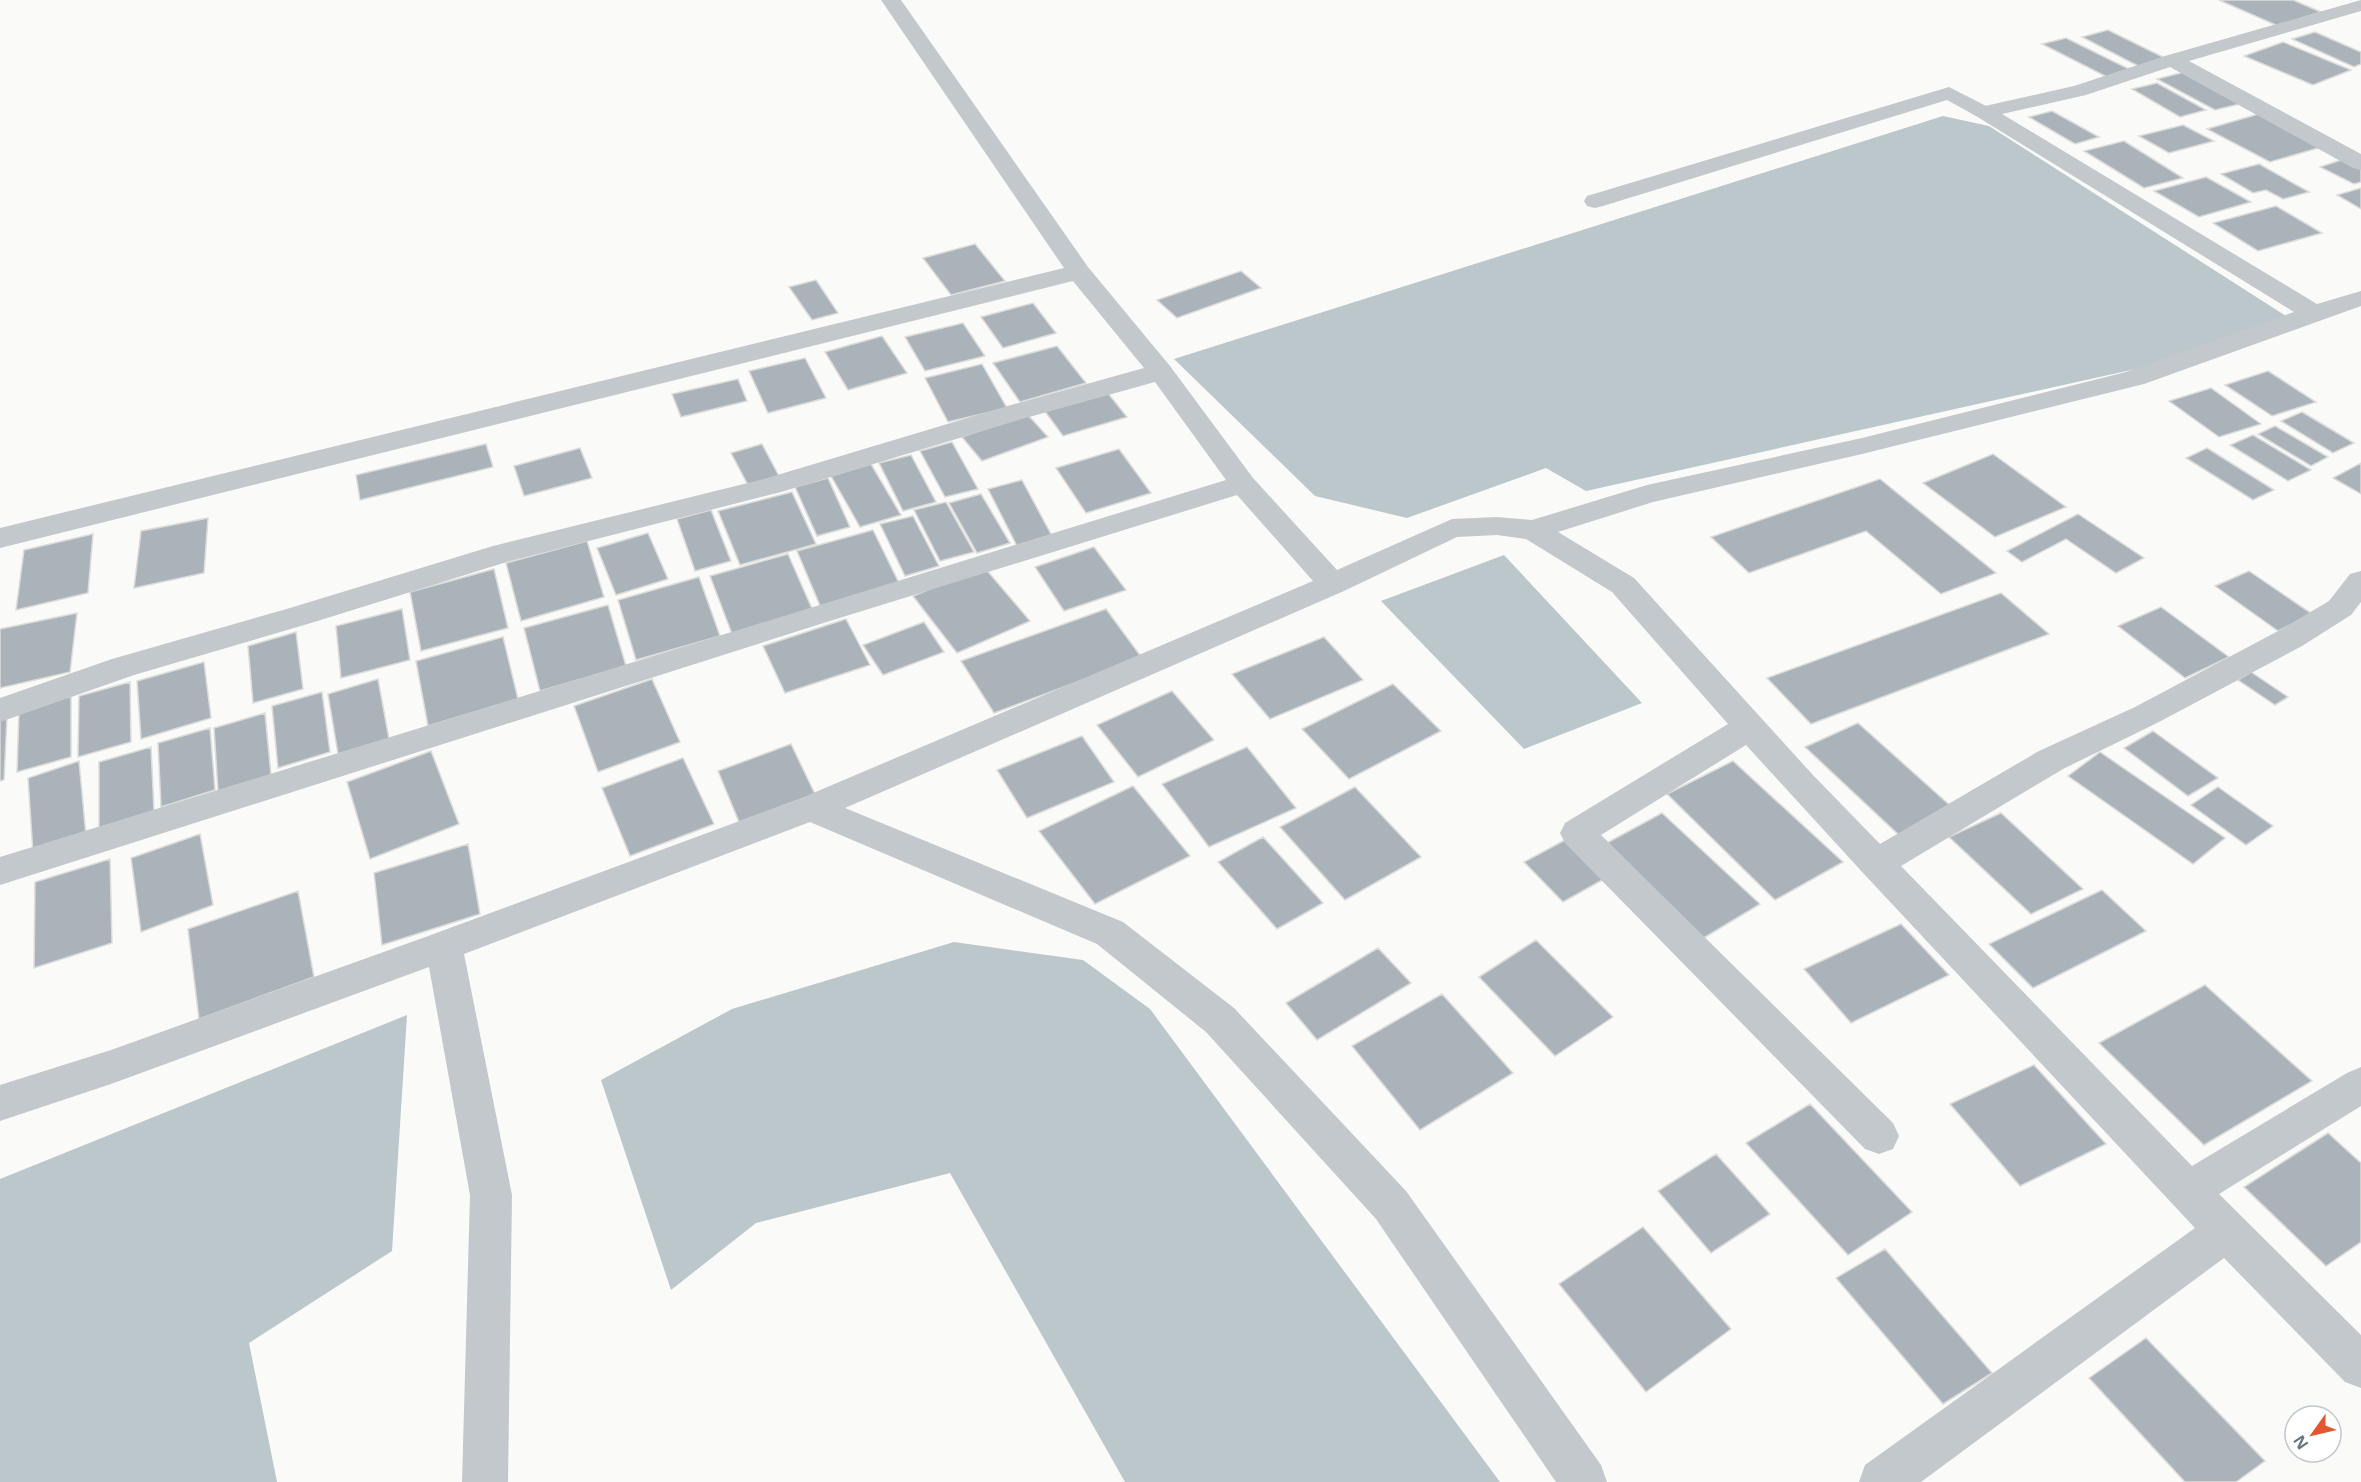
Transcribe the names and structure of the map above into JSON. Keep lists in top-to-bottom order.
{
  "north": "bottom left"
}
